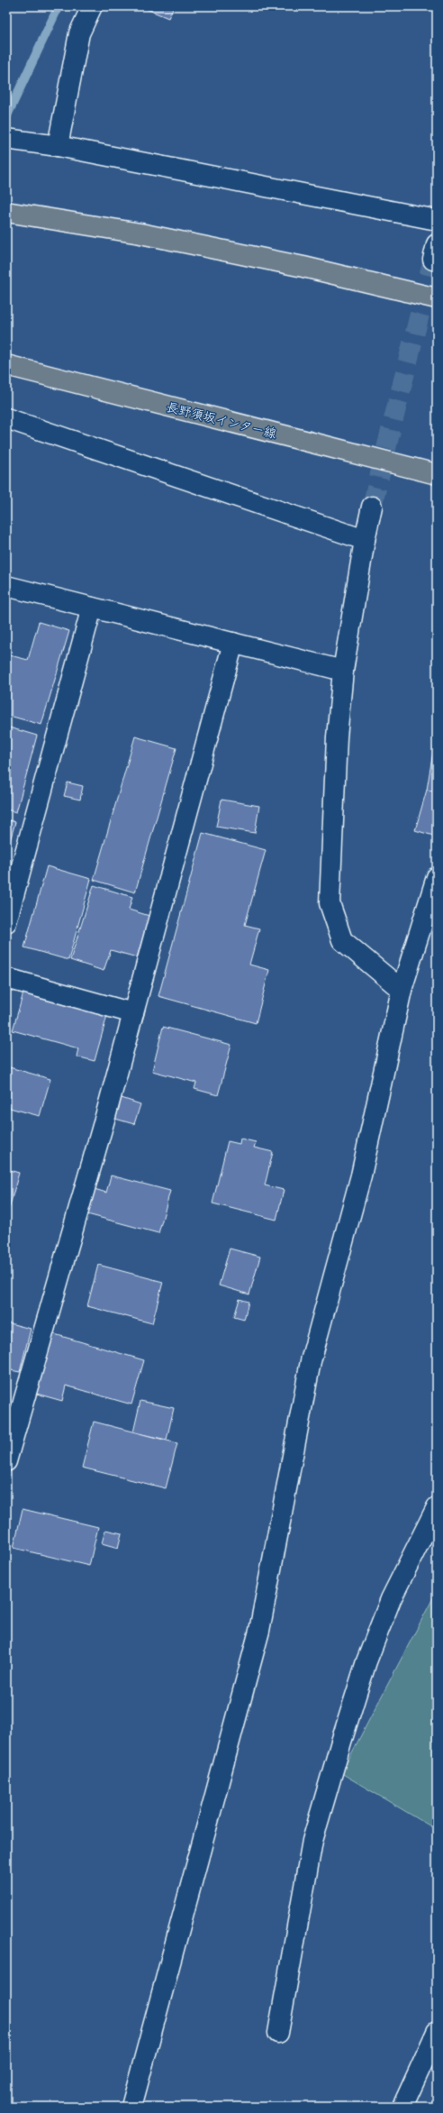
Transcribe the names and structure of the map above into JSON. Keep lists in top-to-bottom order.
{
  "streets": {
    "main road": ["長野須坂インター線"]
  }
}
